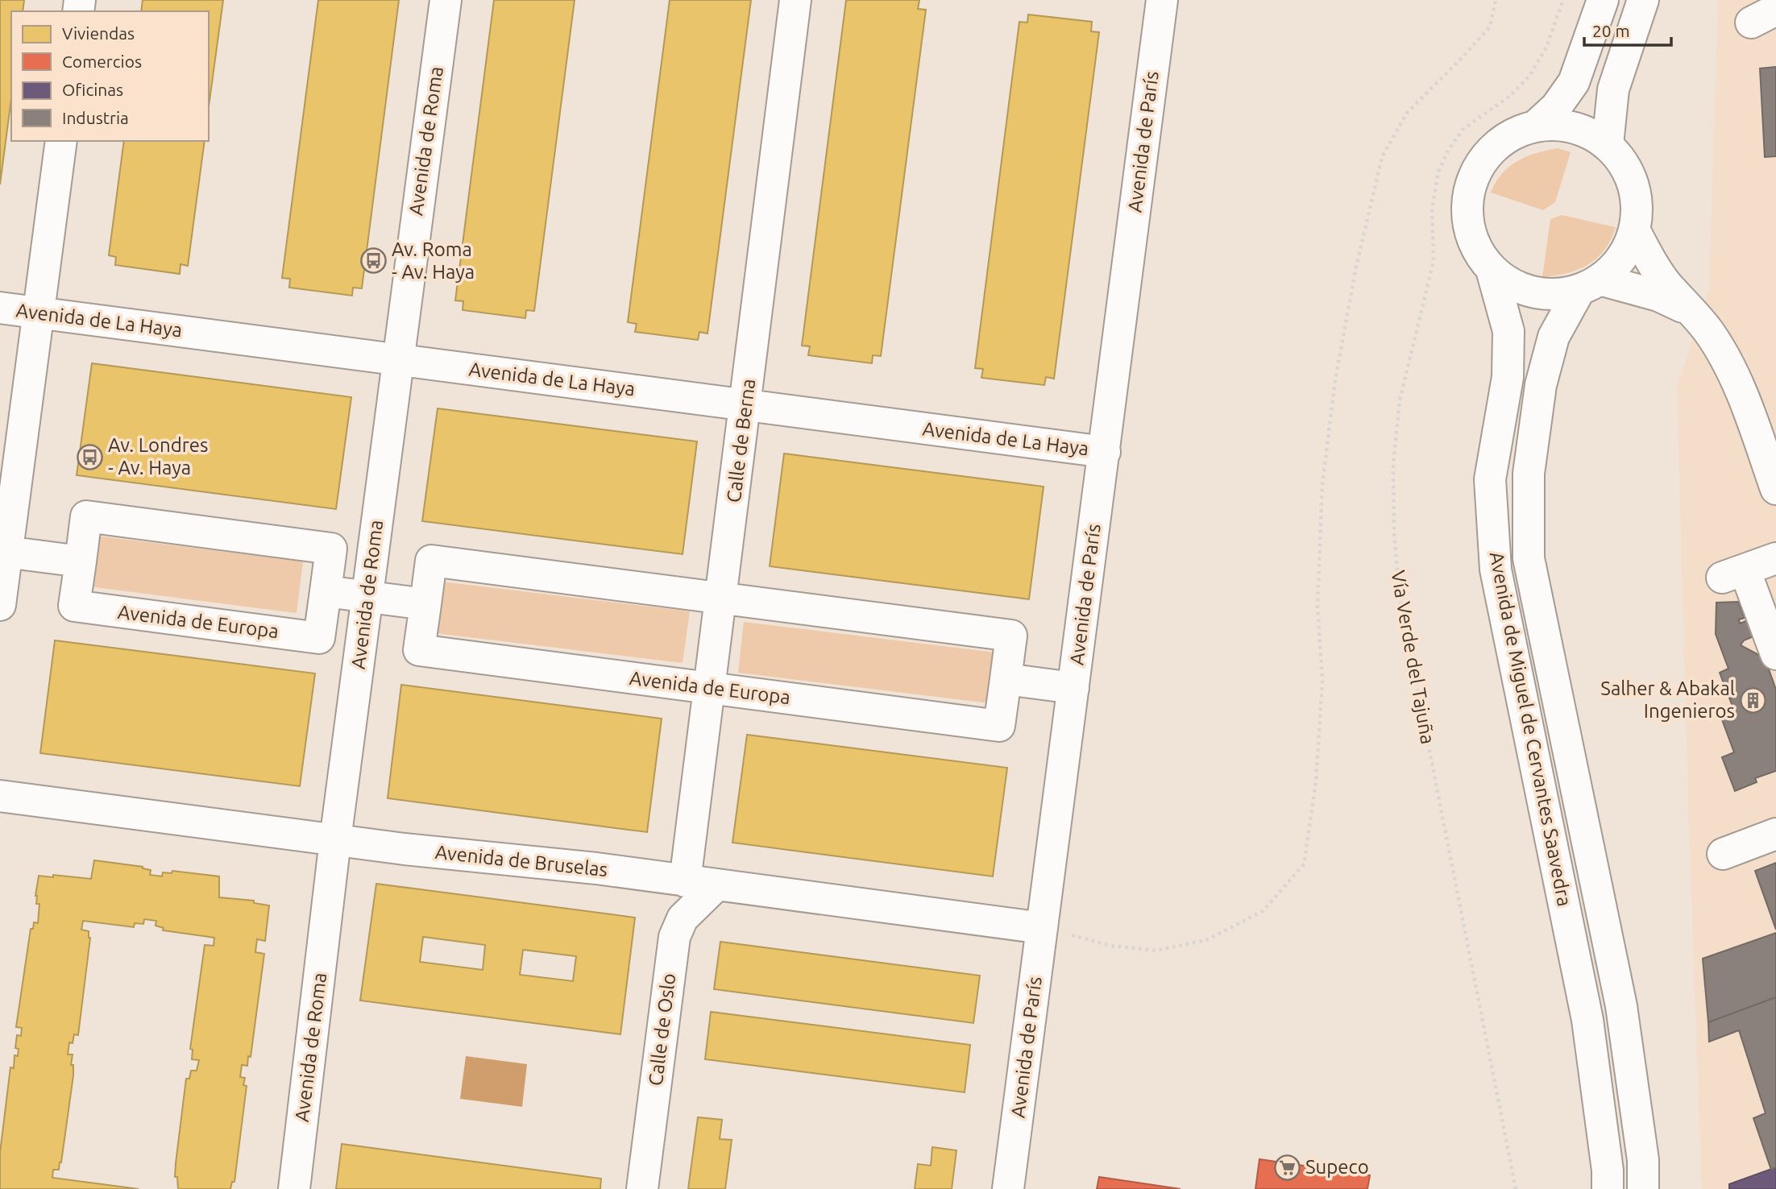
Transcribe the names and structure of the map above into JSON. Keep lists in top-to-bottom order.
{
  "streets": {
    "street": [
      "Avenida de Roma",
      "Avenida de París",
      "Avenida de La Haya",
      "Calle de Berna",
      "Avenida de Europa",
      "Avenida de Miguel de Cervantes Saavedra",
      "Avenida de Bruselas",
      "Calle de Oslo"
    ],
    "path": ["Vía Verde del Tajuña"]
  },
  "crossings": [
    ["Avenida de Roma", "Avenida de La Haya"],
    ["Avenida de Roma", "Avenida de Bruselas"],
    ["Avenida de París", "Avenida de La Haya"],
    ["Avenida de París", "Avenida de Bruselas"],
    ["Avenida de La Haya", "Calle de Berna"],
    ["Calle de Berna", "Avenida de Europa"],
    ["Calle de Berna", "Avenida de Bruselas"],
    ["Avenida de Bruselas", "Calle de Oslo"]
  ],
  "places": {
    "bus stop": ["Av. Roma - Av. Haya", "Av. Londres - Av. Haya"],
    "building": ["Salher & Abakal Ingenieros"],
    "supermarket": ["Supeco"]
  },
  "legend": [
    "Viviendas",
    "Comercios",
    "Oficinas",
    "Industria"
  ],
  "scale_bar": "20 m"
}
